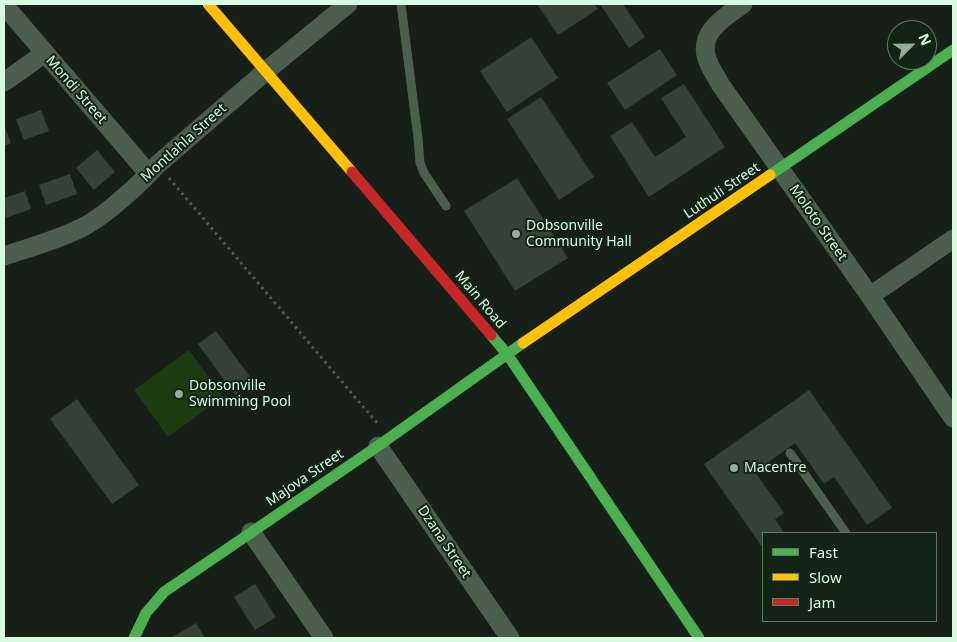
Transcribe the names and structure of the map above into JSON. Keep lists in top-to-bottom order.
{
  "streets": {
    "street": [
      "Mondi Street",
      "Montlahla Street",
      "Luthuli Street",
      "Moloto Street",
      "Main Road",
      "Majova Street",
      "Dzana Street"
    ]
  },
  "crossings": [
    ["Mondi Street", "Montlahla Street"],
    ["Montlahla Street", "Main Road"],
    ["Luthuli Street", "Moloto Street"],
    ["Luthuli Street", "Main Road"],
    ["Luthuli Street", "Majova Street"],
    ["Main Road", "Majova Street"],
    ["Majova Street", "Dzana Street"]
  ],
  "places": ["Dobsonville Community Hall", "Dobsonville Swimming Pool", "Macentre"],
  "legend": ["Fast", "Slow", "Jam"],
  "north": "top right"
}
